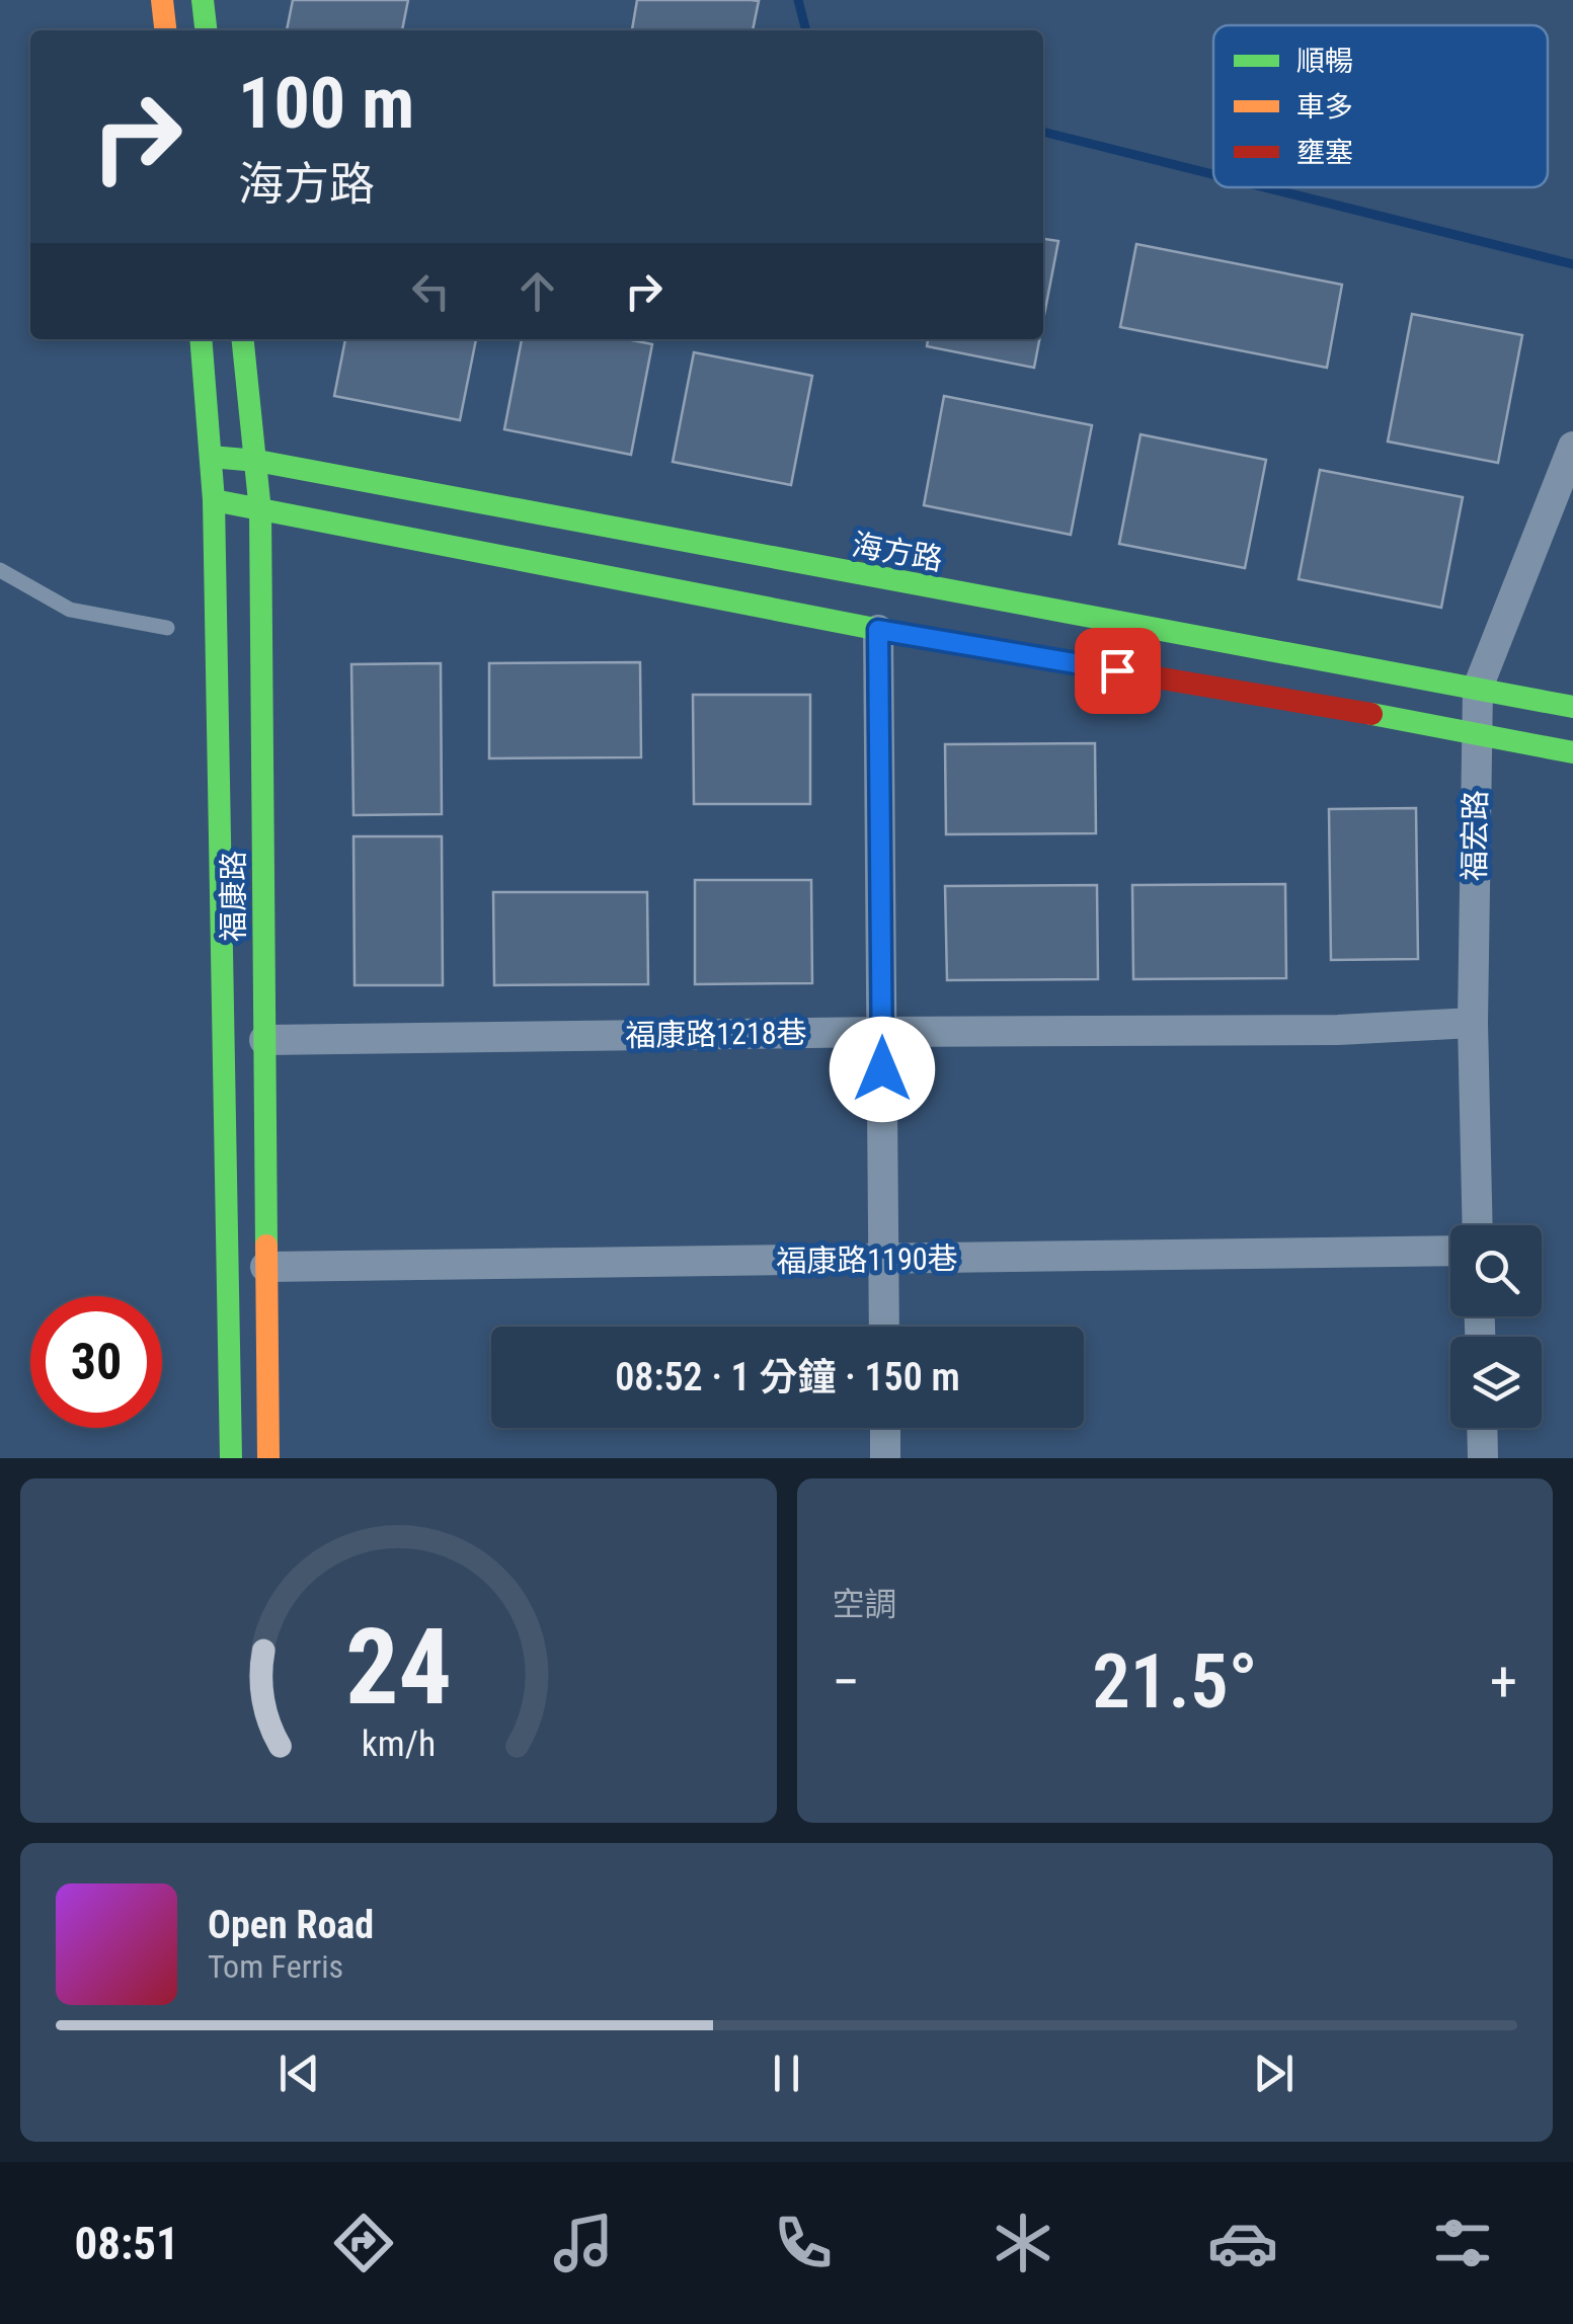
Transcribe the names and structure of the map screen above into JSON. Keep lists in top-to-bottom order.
{
  "streets": {
    "street": [
      "海方路",
      "福宏路",
      "福康路",
      "福康路1218巷",
      "福康路1190巷"
    ]
  },
  "crossings": [
    ["海方路", "福宏路"],
    ["海方路", "福康路"],
    ["福宏路", "福康路1218巷"],
    ["福康路", "福康路1218巷"],
    ["福康路", "福康路1190巷"]
  ],
  "legend": ["順暢", "車多", "壅塞"],
  "page": {
    "turn": ["100 m", "海方路"],
    "limit": "30",
    "trip": "08:52 · 1 分鐘 · 150 m",
    "tile": "空調",
    "heat": ["−", "21.5°", "+"],
    "song": ["Open Road", "Tom Ferris"],
    "tabs": "08:51",
    "gauge": ["24", "km/h"]
  }
}
